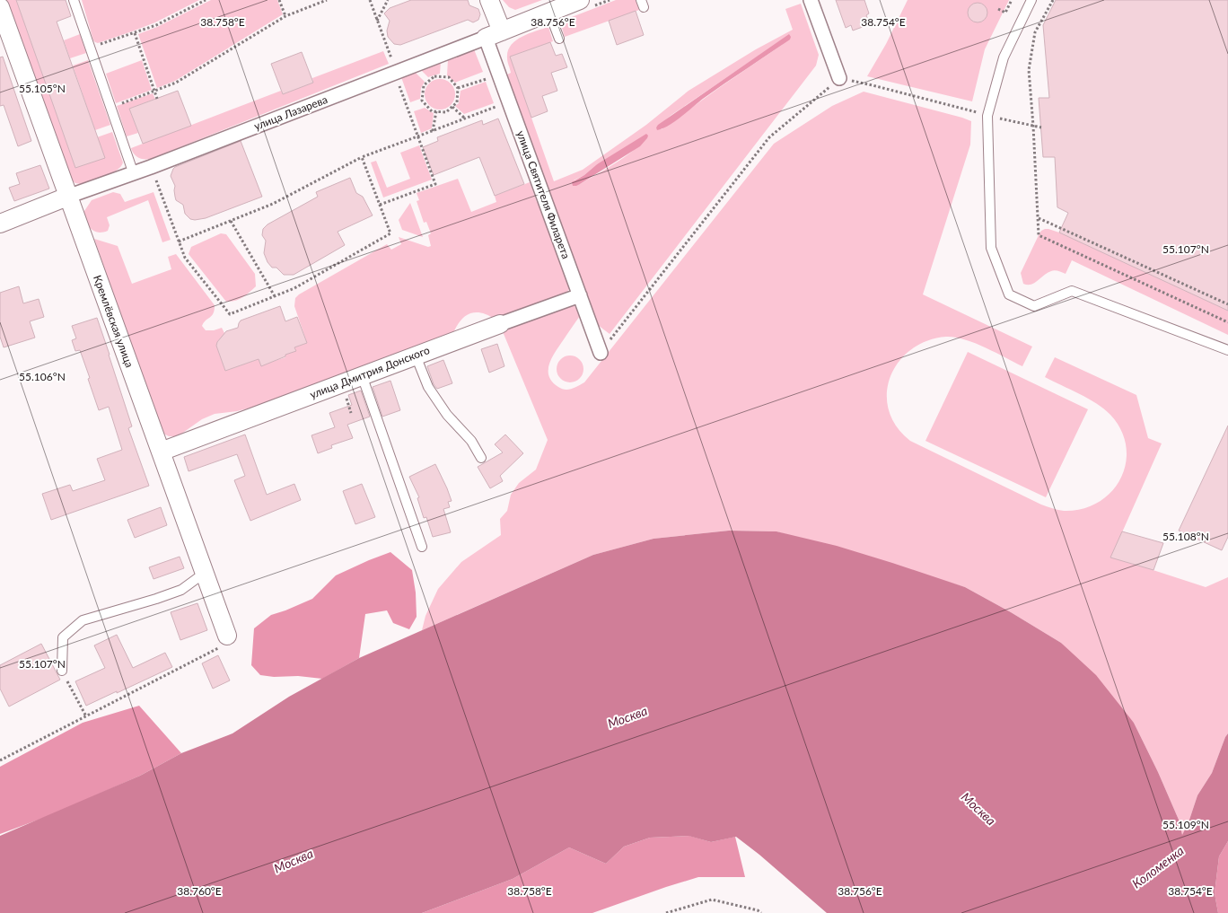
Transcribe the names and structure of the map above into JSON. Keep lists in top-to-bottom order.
{
  "streets": {
    "street": [
      "улица Лазарева",
      "улица Святителя Филарета",
      "Кремлёвская улица",
      "улица Дмитрия Донского"
    ]
  },
  "crossings": [
    ["улица Лазарева", "улица Святителя Филарета"],
    ["улица Лазарева", "Кремлёвская улица"],
    ["улица Святителя Филарета", "улица Дмитрия Донского"],
    ["Кремлёвская улица", "улица Дмитрия Донского"]
  ],
  "water": ["Москва", "Коломенка"],
  "coordinates": [
    "38.758°E",
    "38.756°E",
    "38.754°E",
    "55.105°N",
    "55.107°N",
    "55.106°N",
    "55.108°N",
    "55.109°N",
    "38.760°E"
  ]
}
